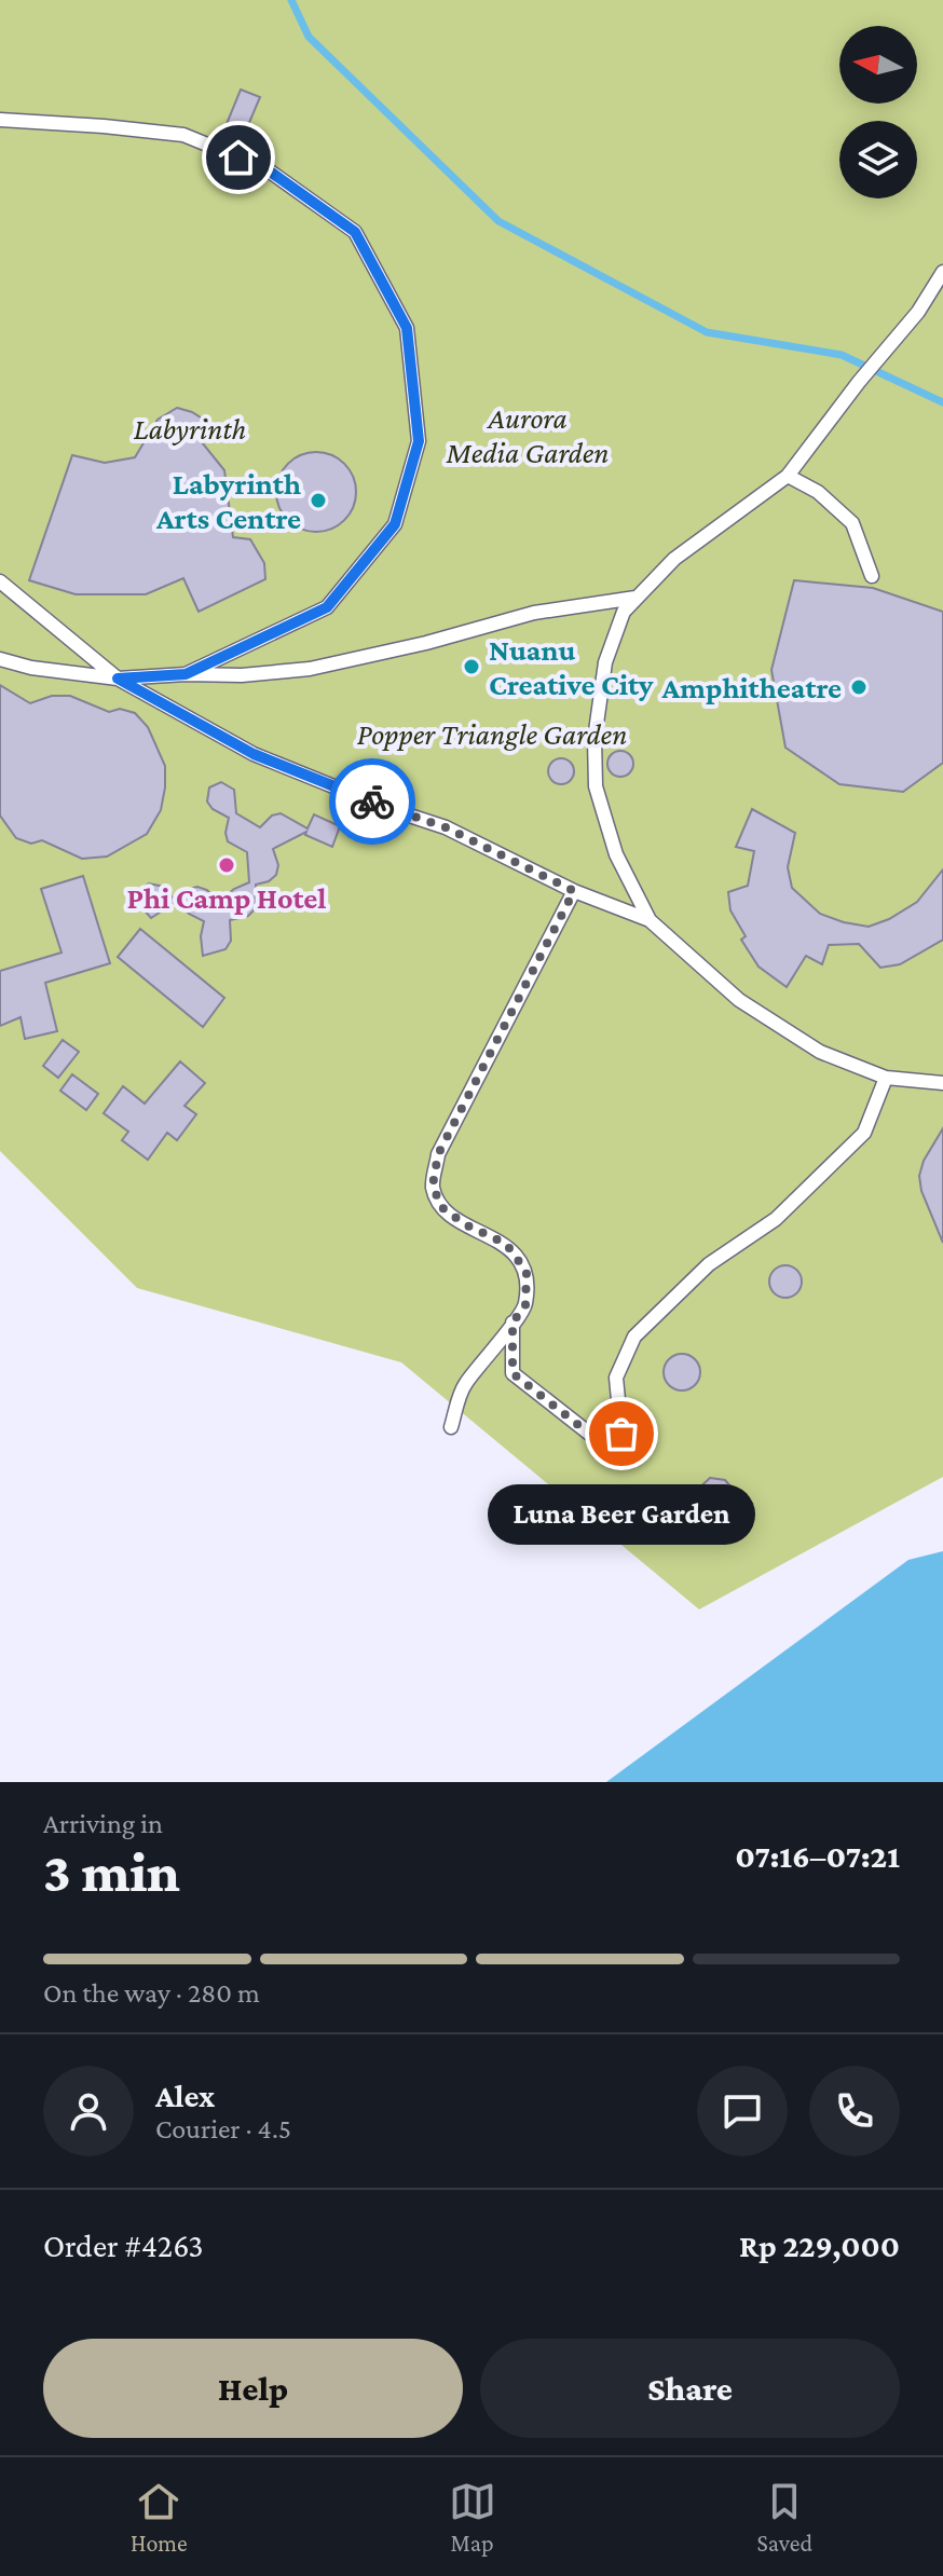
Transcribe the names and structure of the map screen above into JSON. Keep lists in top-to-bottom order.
{
  "parks": ["Aurora Media Garden", "Labyrinth", "Popper Triangle Garden"],
  "places": [
    "Labyrinth Arts Centre",
    "Nuanu Creative City",
    "Amphitheatre",
    "Phi Camp Hotel",
    "Luna Beer Garden"
  ],
  "north": "left",
  "page": {
    "bubble": "Luna Beer Garden",
    "heading": ["3 min", "Arriving in", "07:16–07:21"],
    "panel": [
      "Alex",
      "Courier · 4.5",
      "Order #4263",
      "Rp 229,000"
    ],
    "bar": "On the way · 280 m",
    "buttons": ["Help", "Share"],
    "tabs": ["Home", "Map", "Saved"]
  }
}
